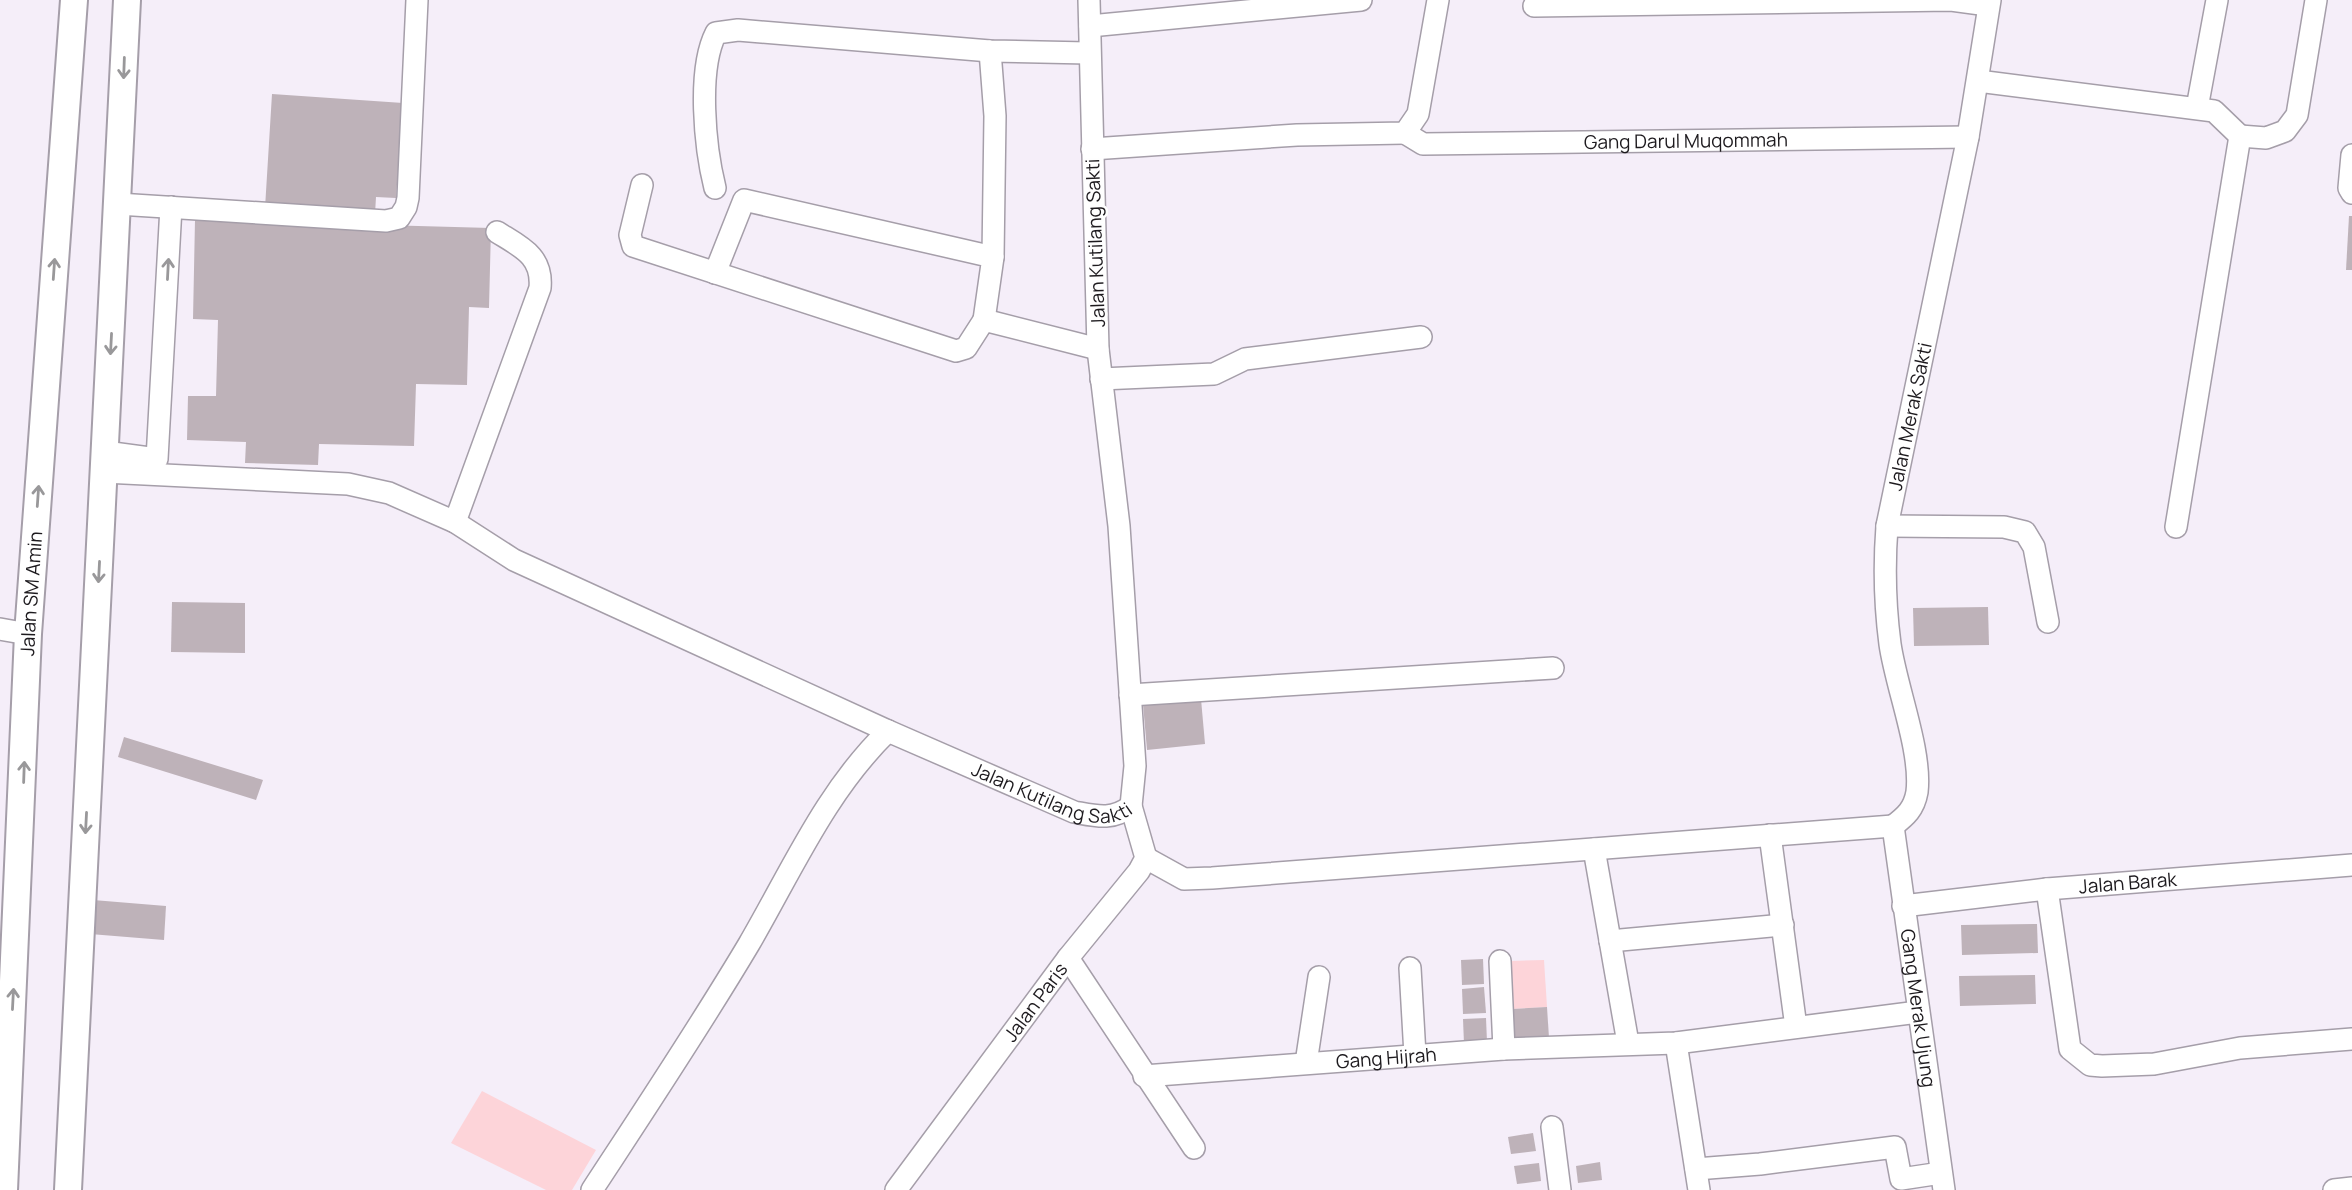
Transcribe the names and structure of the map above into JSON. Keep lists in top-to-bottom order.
{
  "streets": {
    "main road": ["Jalan SM Amin"],
    "street": [
      "Gang Darul Muqommah",
      "Jalan Kutilang Sakti",
      "Jalan Merak Sakti",
      "Jalan Barak",
      "Jalan Paris",
      "Gang Merak Ujung",
      "Gang Hijrah"
    ]
  },
  "crossings": [
    ["Gang Darul Muqommah", "Jalan Kutilang Sakti"],
    ["Gang Darul Muqommah", "Jalan Merak Sakti"],
    ["Jalan Merak Sakti", "Gang Merak Ujung"],
    ["Jalan Barak", "Gang Merak Ujung"],
    ["Gang Merak Ujung", "Gang Hijrah"]
  ]
}
